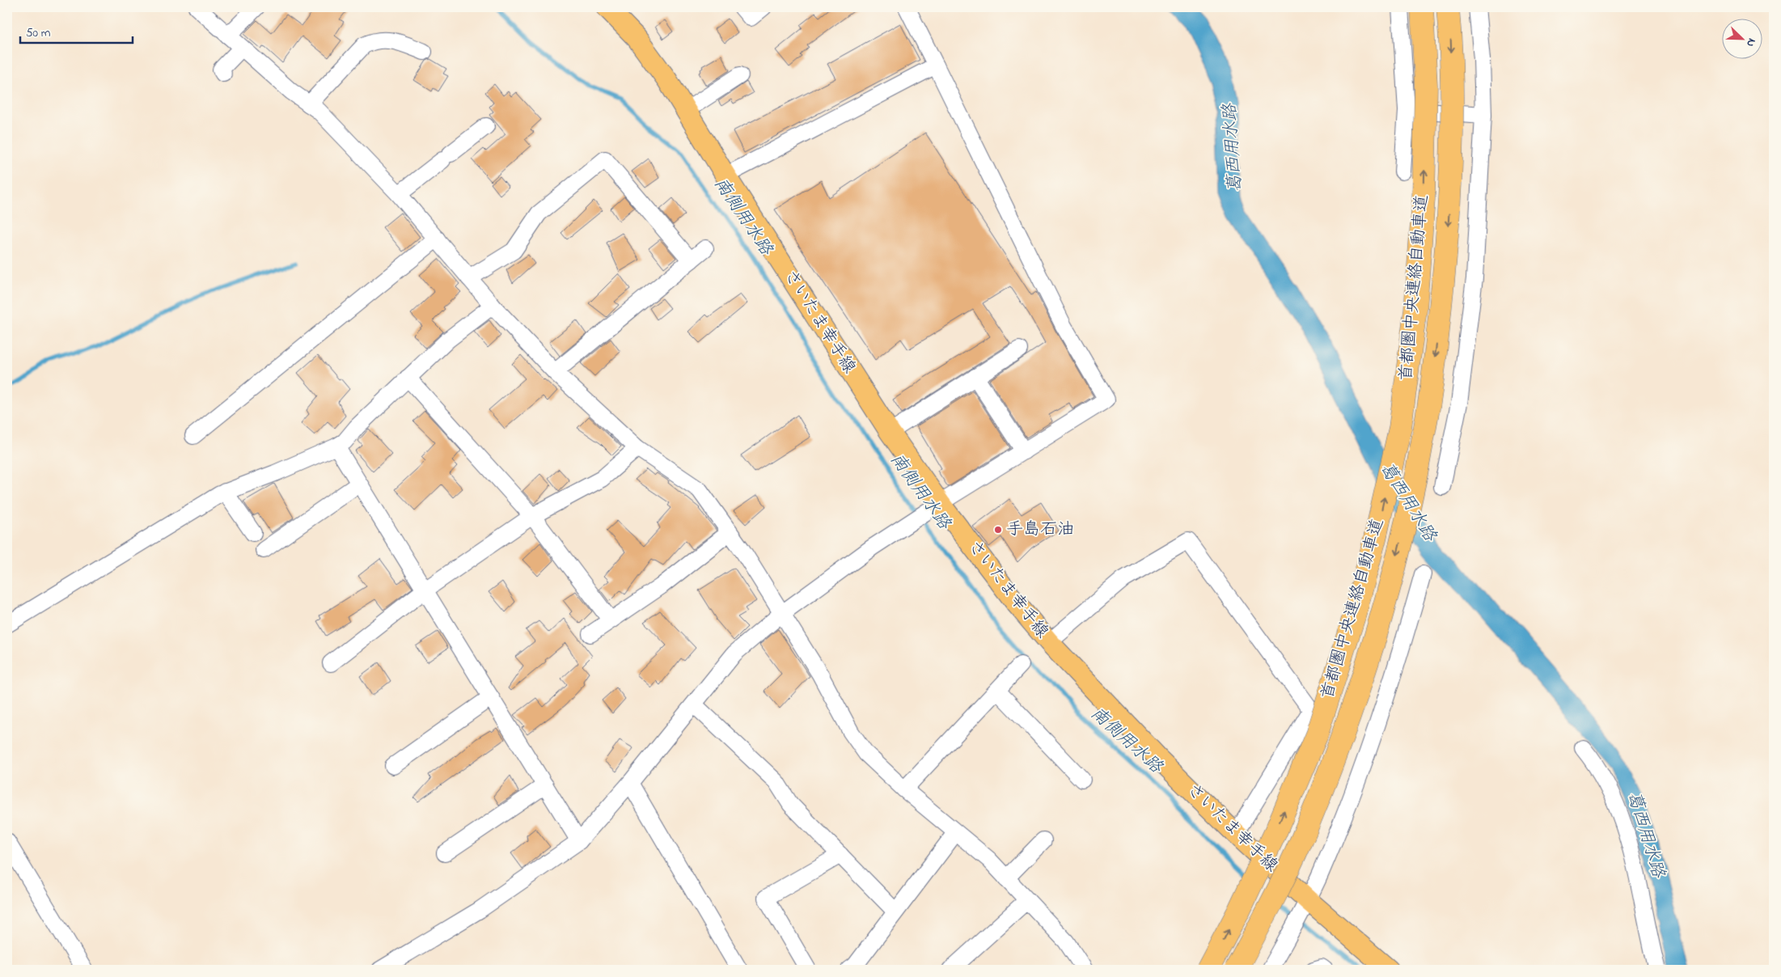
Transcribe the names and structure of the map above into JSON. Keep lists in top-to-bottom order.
{
  "streets": {
    "highway": ["首都圏中央連絡自動車道"],
    "main road": ["さいたま幸手線"]
  },
  "water": ["葛西用水路", "南側用水路"],
  "places": ["手島石油"],
  "scale_bar": "50 m",
  "north": "bottom right"
}
